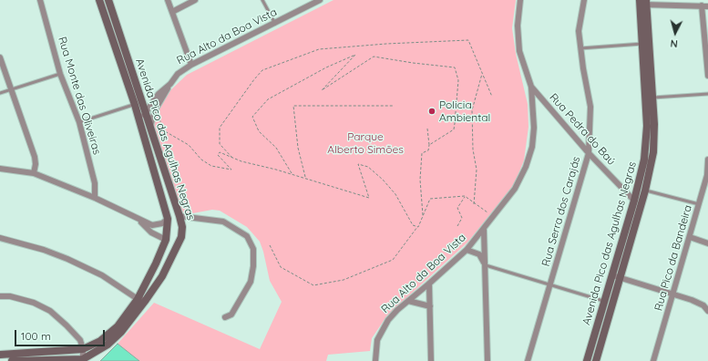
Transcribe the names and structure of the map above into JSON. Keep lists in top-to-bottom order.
{
  "streets": {
    "street": [
      "Rua Alto da Boa Vista",
      "Rua Monte das Oliveiras",
      "Rua Pedra do Baú",
      "Avenida Pico das Agulhas Negras",
      "Rua Serra dos Carajás",
      "Rua Pico da Bandeira"
    ]
  },
  "crossings": [
    ["Rua Alto da Boa Vista", "Rua Pedra do Baú"],
    ["Rua Alto da Boa Vista", "Avenida Pico das Agulhas Negras"],
    ["Rua Pedra do Baú", "Avenida Pico das Agulhas Negras"],
    ["Rua Pedra do Baú", "Rua Serra dos Carajás"]
  ],
  "parks": ["Parque Alberto Simões"],
  "places": ["Policia Ambiental"],
  "scale_bar": "100 m",
  "north": "bottom"
}
